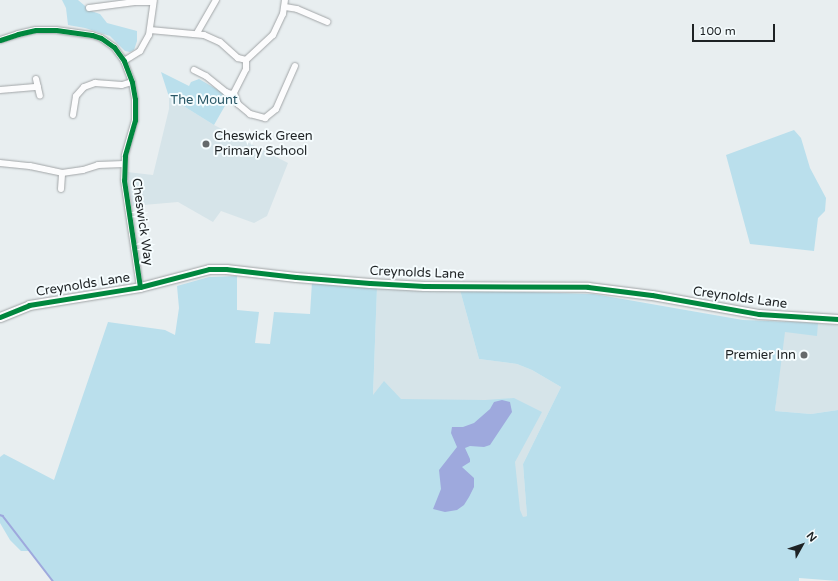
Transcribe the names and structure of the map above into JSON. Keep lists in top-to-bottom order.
{
  "streets": {
    "street": ["Cheswick Way", "Creynolds Lane"]
  },
  "crossings": [
    ["Cheswick Way", "Creynolds Lane"]
  ],
  "parks": ["The Mount"],
  "places": ["Cheswick Green Primary School", "Premier Inn"],
  "scale_bar": "100 m",
  "north": "top right"
}
